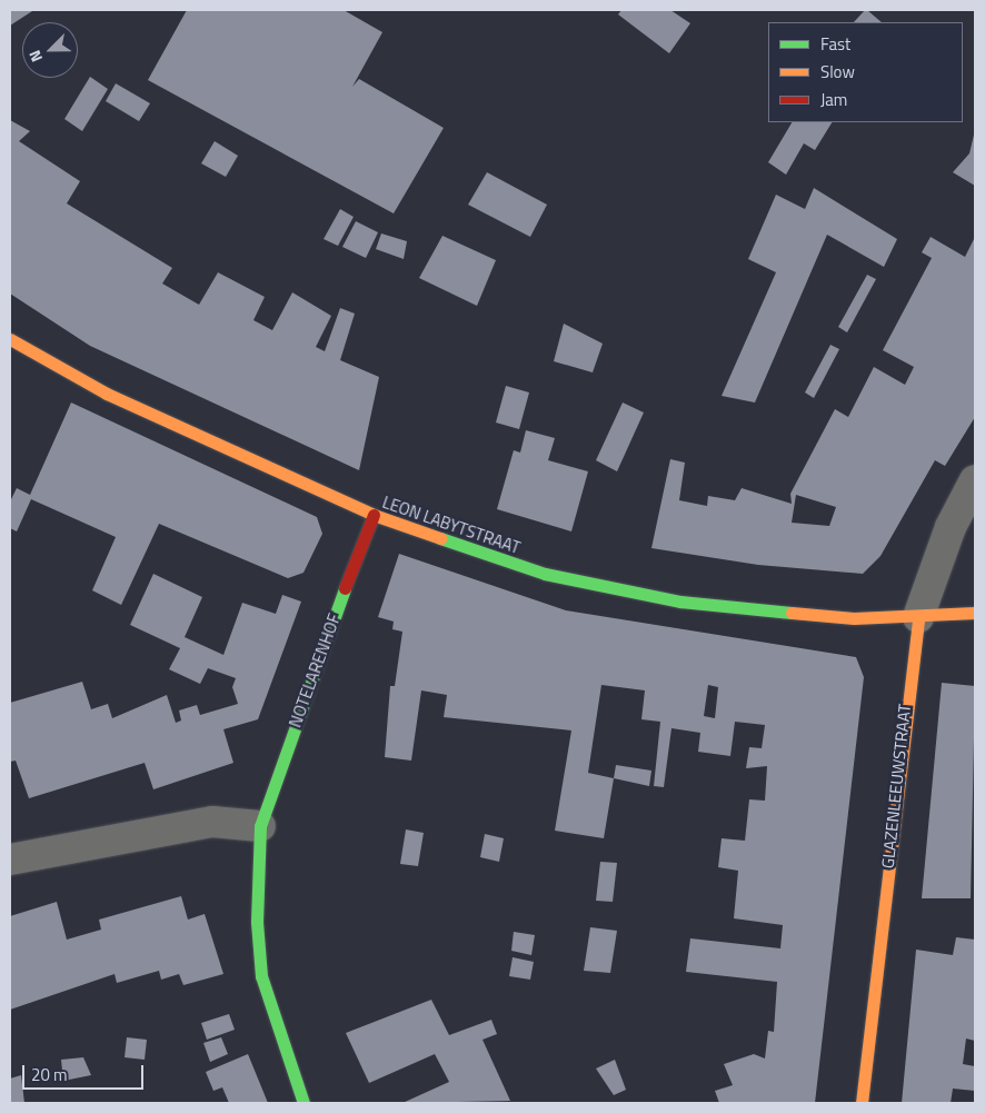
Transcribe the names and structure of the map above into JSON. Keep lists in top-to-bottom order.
{
  "streets": {
    "street": ["LEON LABYTSTRAAT", "NOTELARENHOF", "GLAZENLEEUWSTRAAT"]
  },
  "crossings": [
    ["LEON LABYTSTRAAT", "NOTELARENHOF"],
    ["LEON LABYTSTRAAT", "GLAZENLEEUWSTRAAT"]
  ],
  "legend": ["Fast", "Slow", "Jam"],
  "scale_bar": "20 m",
  "north": "bottom left"
}
